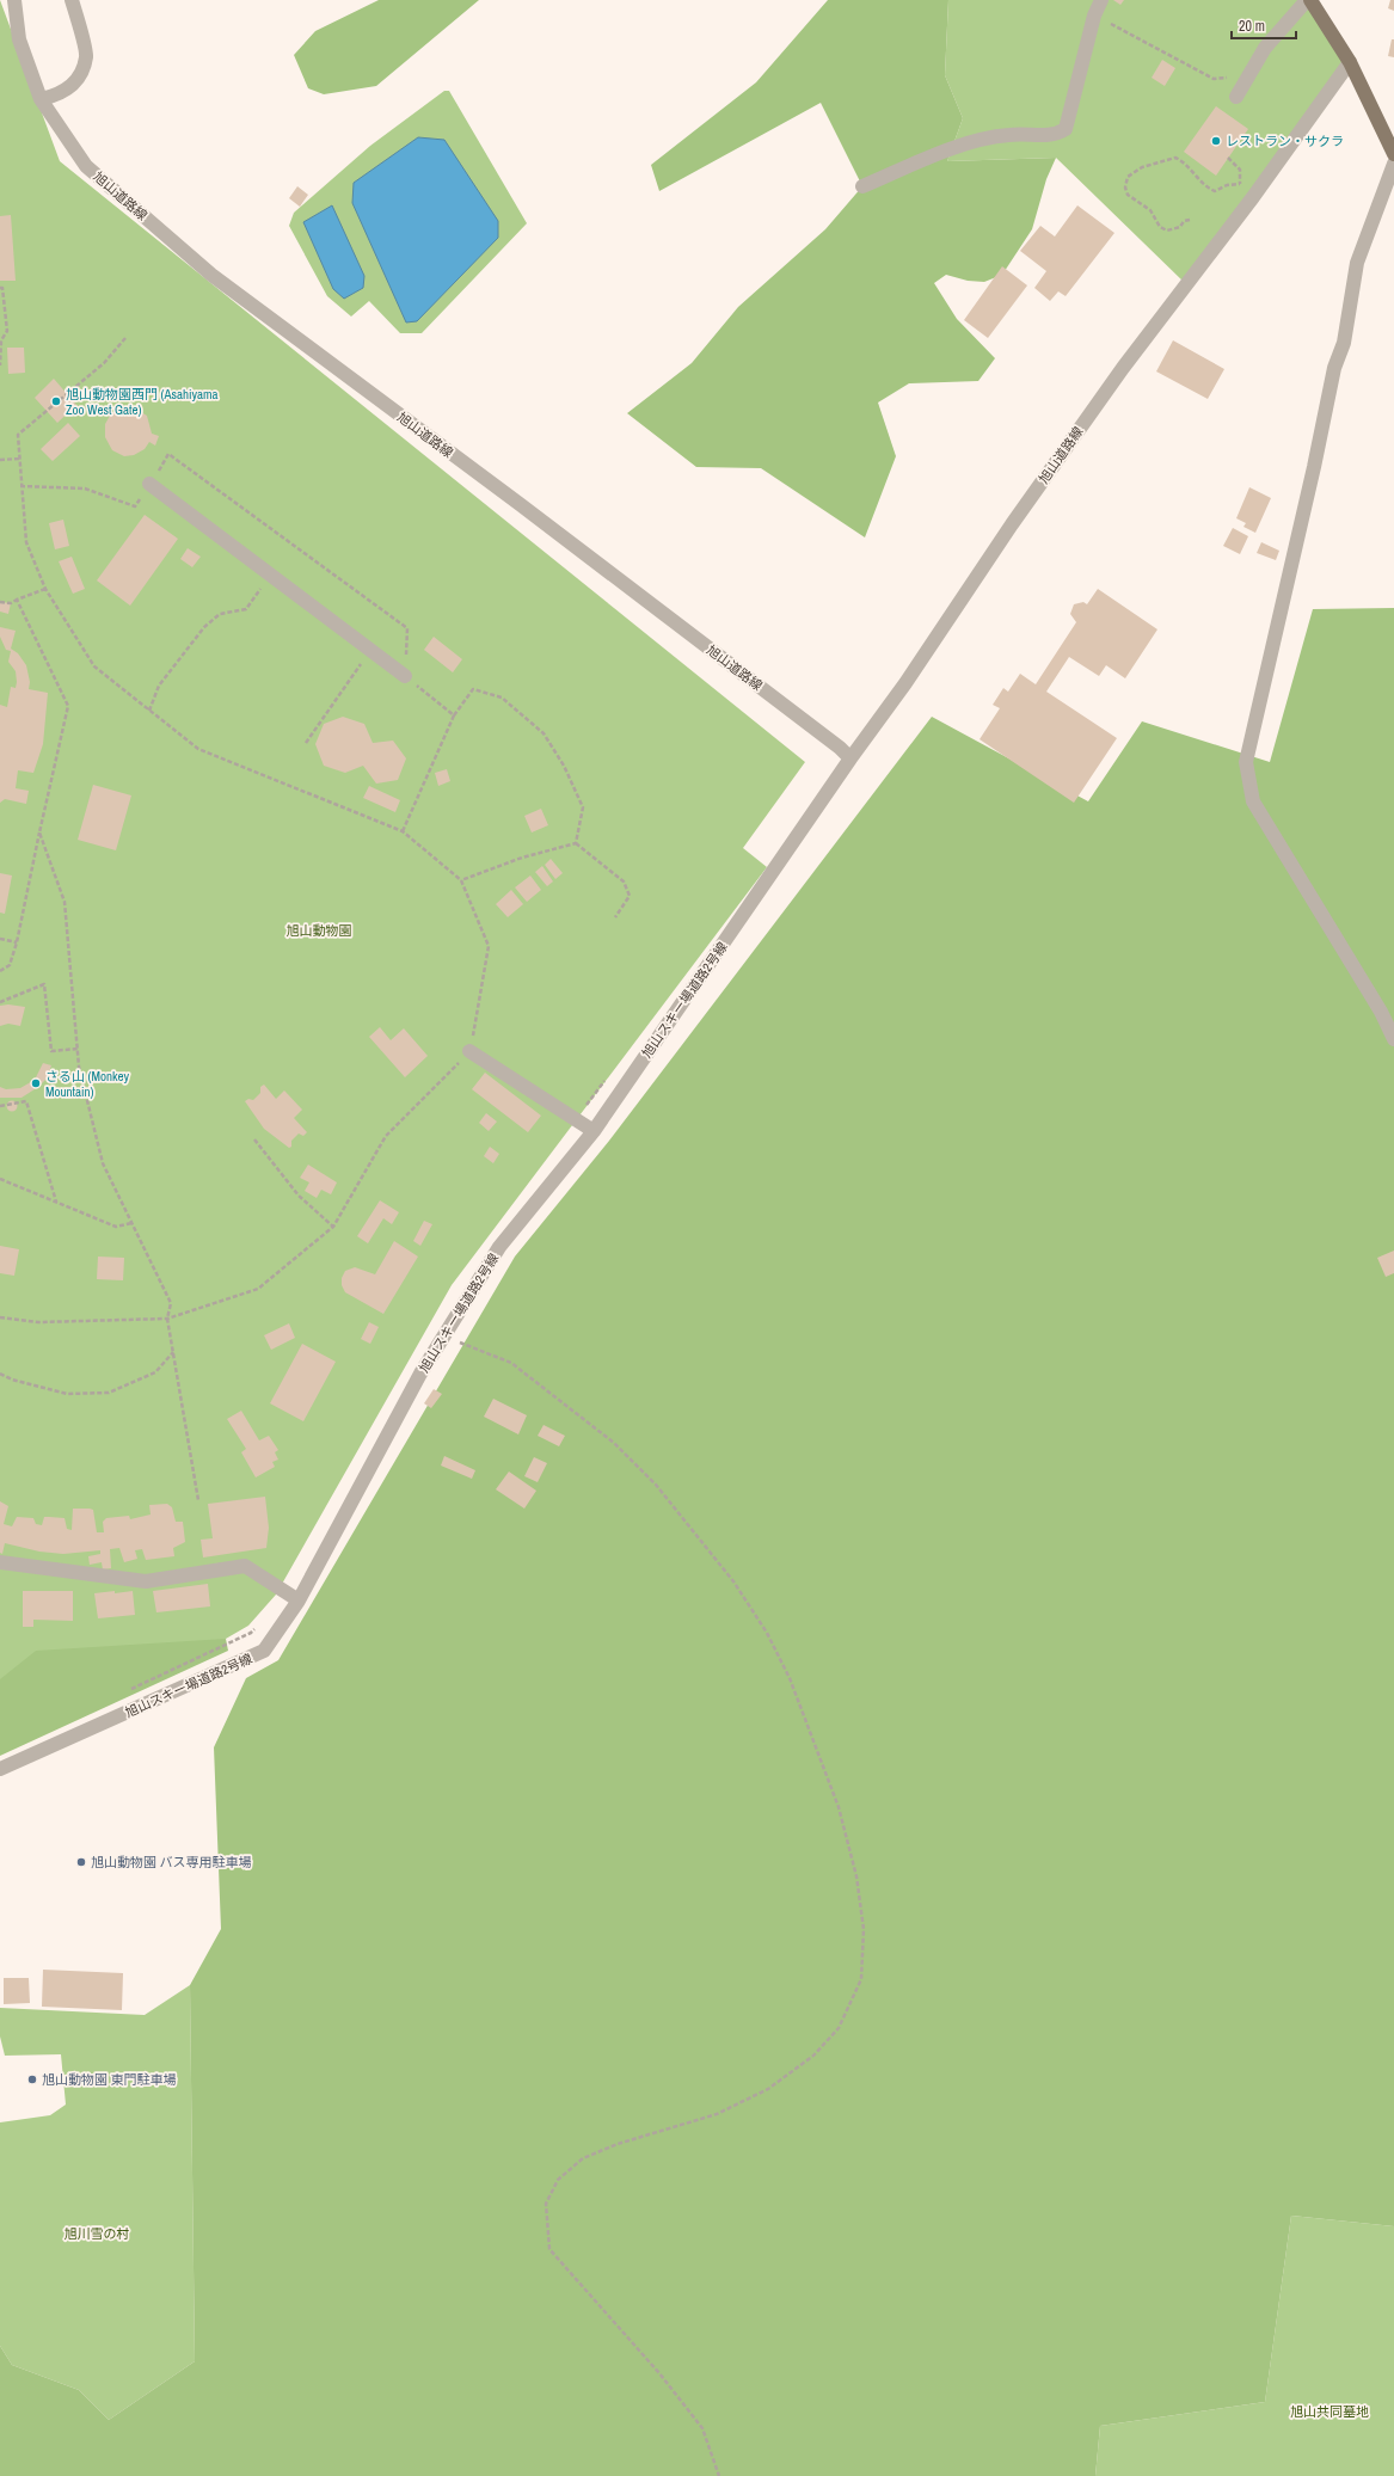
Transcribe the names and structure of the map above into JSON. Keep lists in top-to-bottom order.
{
  "streets": {
    "street": ["旭山道路線", "旭山スキー場道路2号線"]
  },
  "crossings": [
    ["旭山道路線", "旭山スキー場道路2号線"]
  ],
  "parks": ["旭山動物園", "旭川雪の村", "旭山共同墓地"],
  "places": [
    "レストラン・サクラ",
    "旭山動物園西門 (Asahiyama Zoo West Gate)",
    "さる山 (Monkey Mountain)",
    "旭山動物園 バス専用駐車場",
    "旭山動物園 東門駐車場"
  ],
  "scale_bar": "20 m"
}
